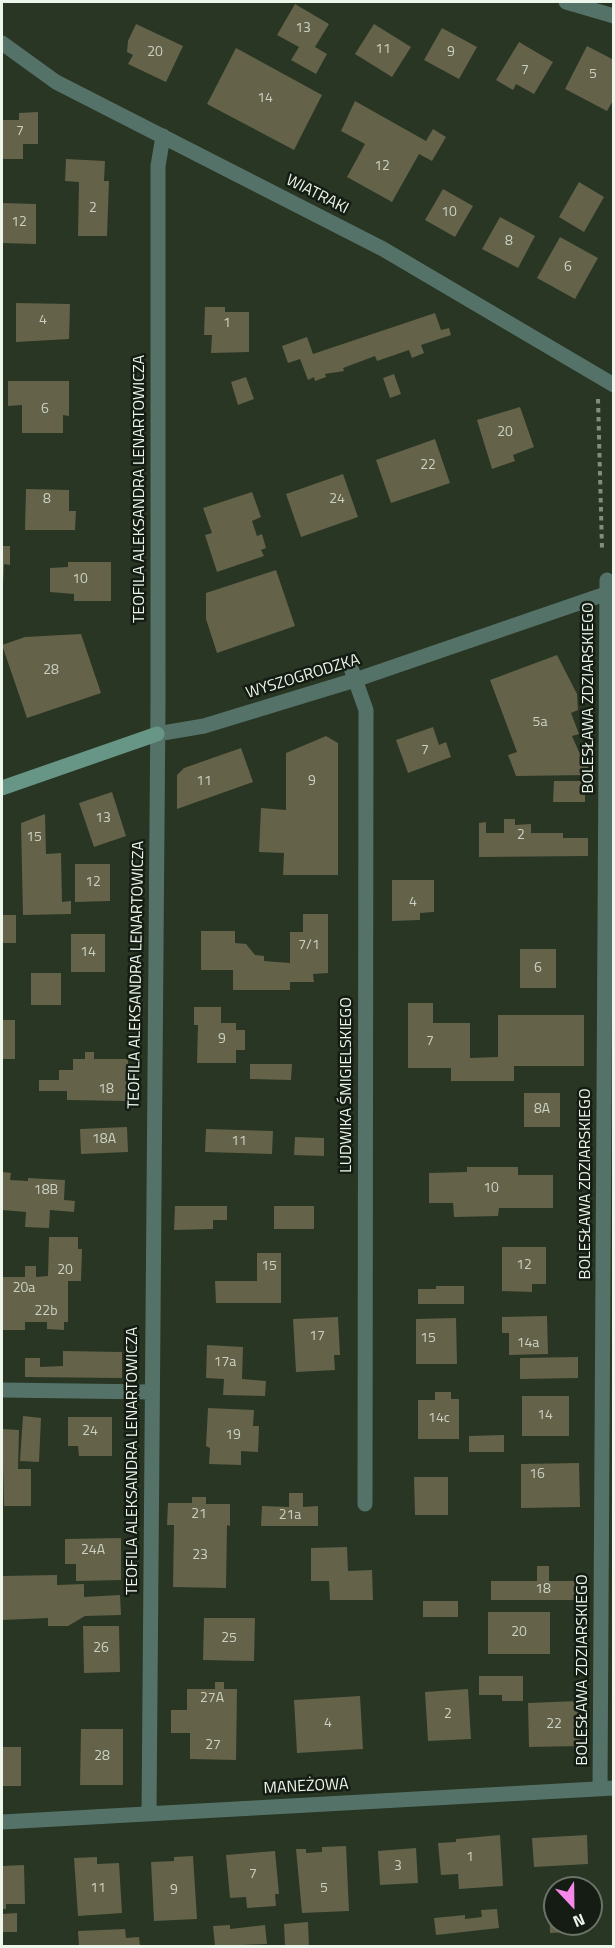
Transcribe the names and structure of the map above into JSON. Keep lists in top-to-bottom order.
{
  "streets": {
    "street": [
      "WIATRAKI",
      "TEOFILA ALEKSANDRA LENARTOWICZA",
      "WYSZOGRODZKA",
      "BOLESŁAWA ZDZIARSKIEGO",
      "LUDWIKA ŚMIGIELSKIEGO",
      "MANEŻOWA"
    ]
  },
  "crossings": [
    ["WIATRAKI", "TEOFILA ALEKSANDRA LENARTOWICZA"],
    ["TEOFILA ALEKSANDRA LENARTOWICZA", "WYSZOGRODZKA"],
    ["TEOFILA ALEKSANDRA LENARTOWICZA", "MANEŻOWA"],
    ["WYSZOGRODZKA", "BOLESŁAWA ZDZIARSKIEGO"],
    ["WYSZOGRODZKA", "LUDWIKA ŚMIGIELSKIEGO"],
    ["BOLESŁAWA ZDZIARSKIEGO", "MANEŻOWA"]
  ],
  "house_numbers": [
    "13",
    "11",
    "20",
    "9",
    "7",
    "5",
    "14",
    "7",
    "12",
    "2",
    "10",
    "12",
    "8",
    "6",
    "4",
    "1",
    "6",
    "20",
    "22",
    "8",
    "24",
    "10",
    "28",
    "5a",
    "7",
    "11",
    "9",
    "13",
    "2",
    "15",
    "12",
    "4",
    "7/1",
    "14",
    "6",
    "9",
    "7",
    "18",
    "8A",
    "18A",
    "11",
    "10",
    "18B",
    "12",
    "15",
    "20",
    "20a",
    "22b",
    "17",
    "15",
    "14a",
    "17a",
    "14",
    "14c",
    "24",
    "19",
    "16",
    "21",
    "21a",
    "24A",
    "23",
    "18",
    "20",
    "25",
    "26",
    "27A",
    "2",
    "4",
    "22",
    "27",
    "28",
    "1",
    "3",
    "7",
    "11",
    "5",
    "9"
  ],
  "north": "bottom"
}
